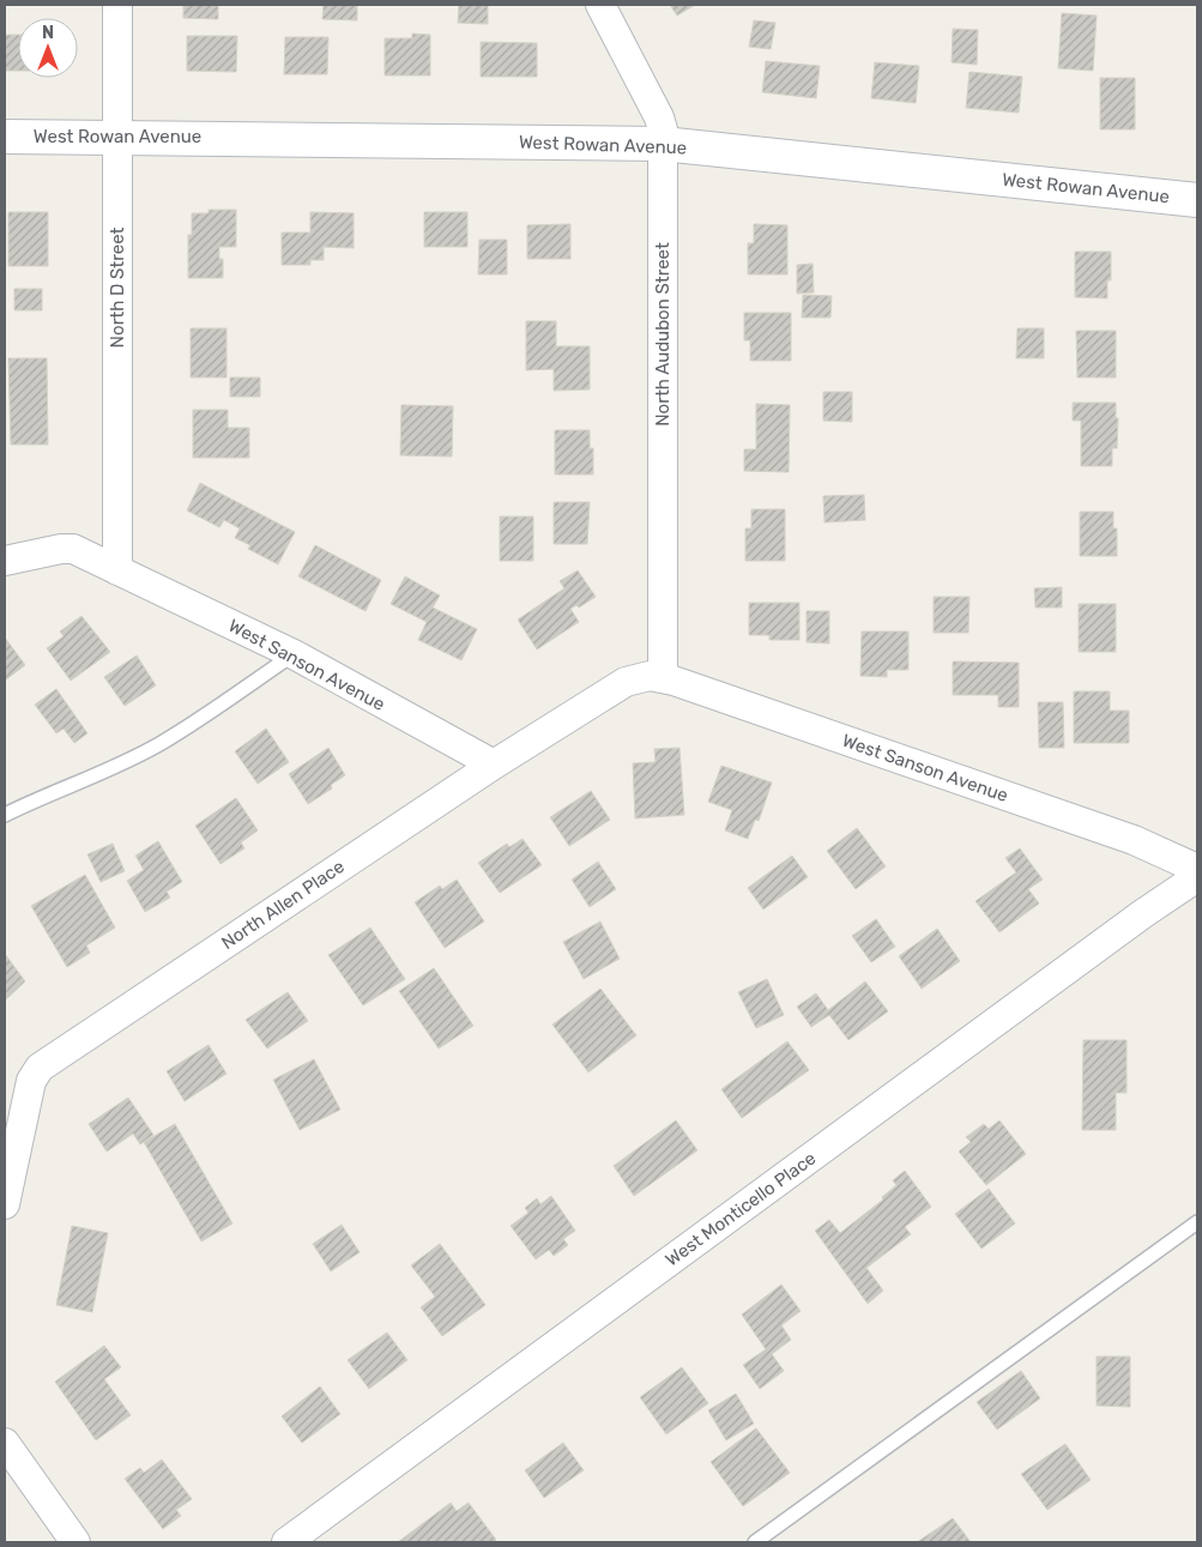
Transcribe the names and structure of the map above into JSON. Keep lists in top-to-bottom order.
{
  "streets": {
    "street": [
      "West Rowan Avenue",
      "North D Street",
      "North Audubon Street",
      "West Sanson Avenue",
      "North Allen Place",
      "West Monticello Place"
    ]
  },
  "crossings": [
    ["West Rowan Avenue", "North D Street"],
    ["West Rowan Avenue", "North Audubon Street"],
    ["North D Street", "West Sanson Avenue"],
    ["North Audubon Street", "West Sanson Avenue"],
    ["North Audubon Street", "North Allen Place"],
    ["West Sanson Avenue", "North Allen Place"]
  ],
  "north": "top"
}
